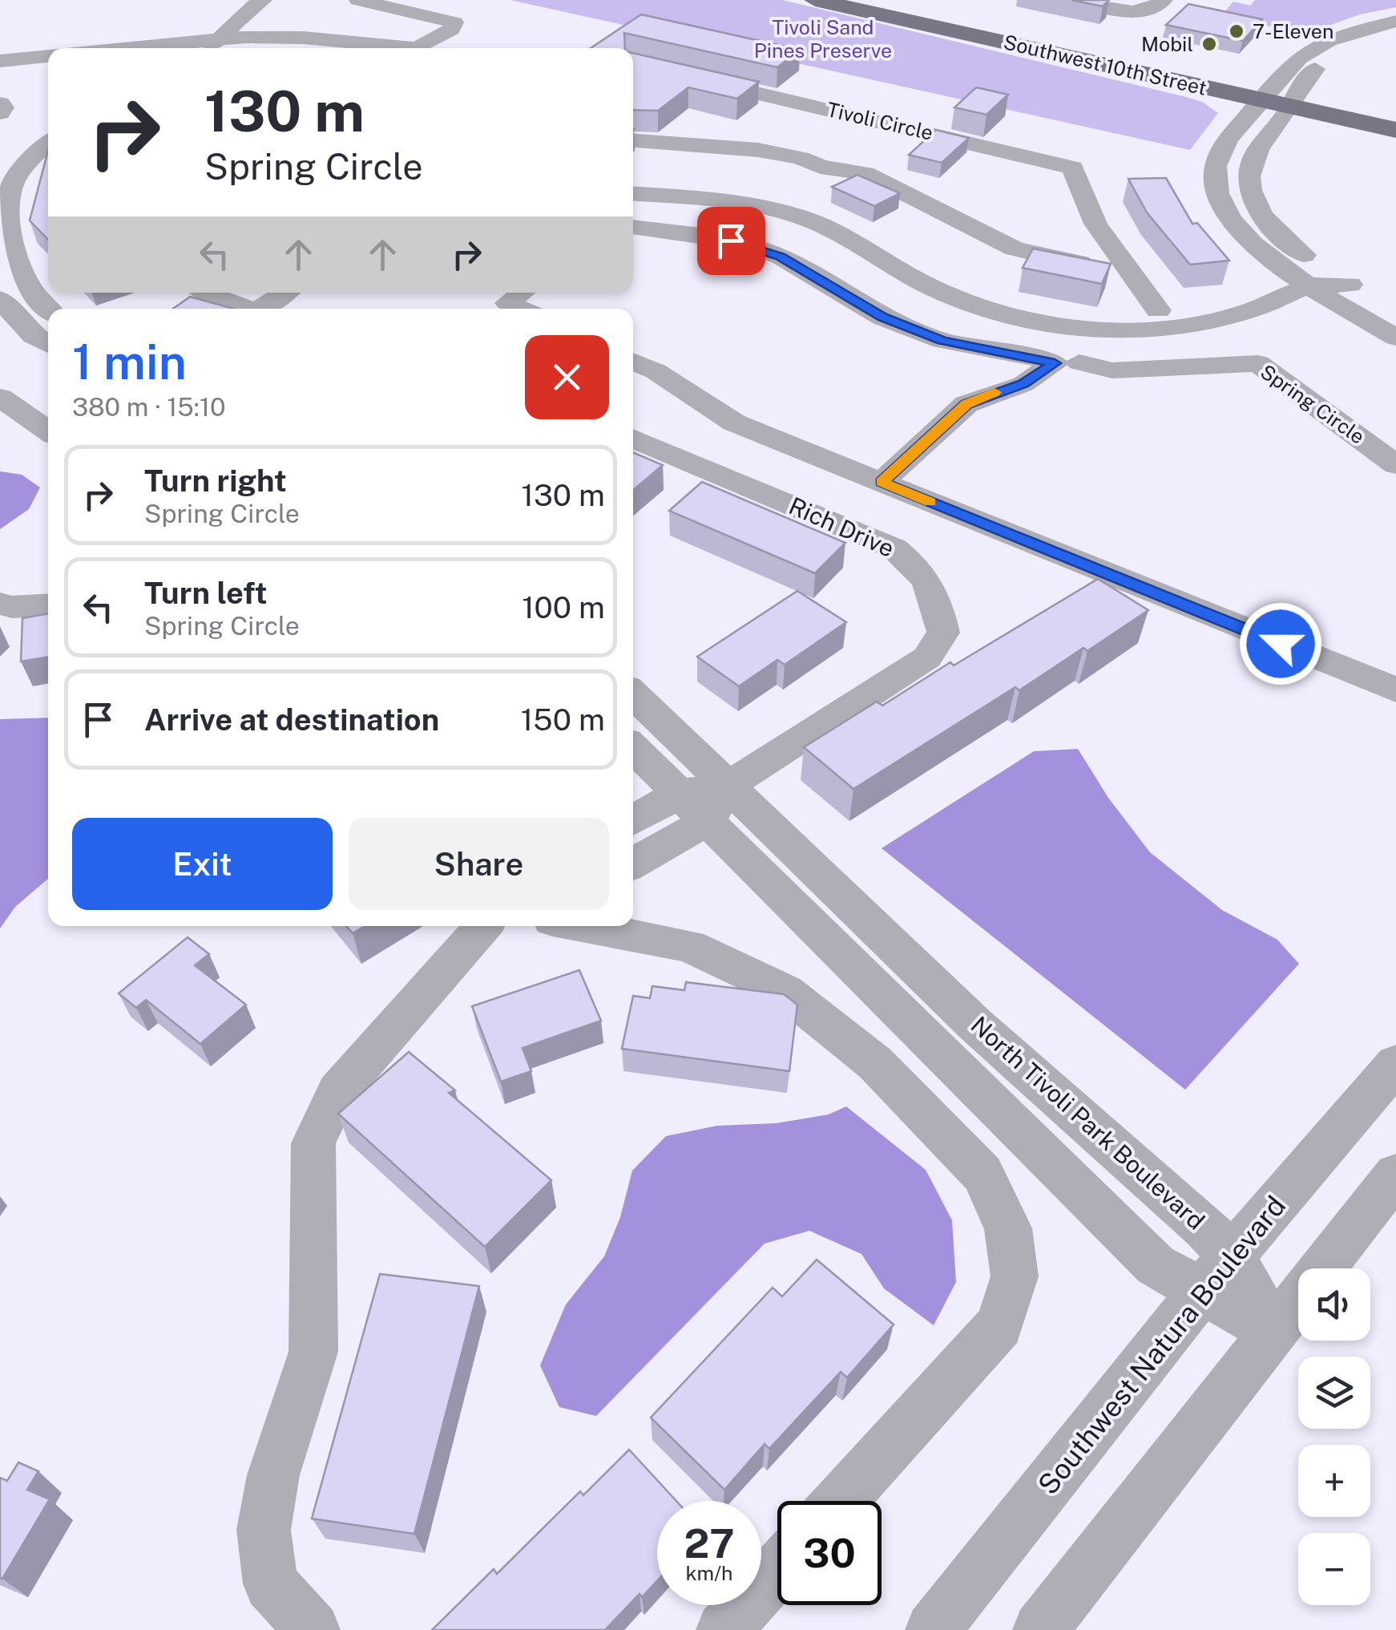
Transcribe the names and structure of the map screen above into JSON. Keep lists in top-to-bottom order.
{
  "streets": {
    "main road": ["Southwest 10th Street"],
    "street": [
      "Tivoli Circle",
      "Spring Circle",
      "Rich Drive",
      "North Tivoli Park Boulevard",
      "Southwest Natura Boulevard"
    ]
  },
  "crossings": [
    ["Rich Drive", "North Tivoli Park Boulevard"],
    ["North Tivoli Park Boulevard", "Southwest Natura Boulevard"]
  ],
  "parks": ["Tivoli Sand Pines Preserve"],
  "places": ["7-Eleven", "Mobil"],
  "page": {
    "turn": ["130 m", "Spring Circle"],
    "heading": ["1 min", "380 m · 15:10"],
    "list": [
      {
        "name": "Turn right",
        "note": "Spring Circle",
        "value": "130 m"
      },
      {
        "name": "Turn left",
        "note": "Spring Circle",
        "value": "100 m"
      },
      {
        "name": "Arrive at destination",
        "value": "150 m"
      }
    ],
    "buttons": ["Exit", "Share"],
    "map_buttons": ["+", "−"],
    "speed": "27 km/h",
    "limit": "30"
  }
}
